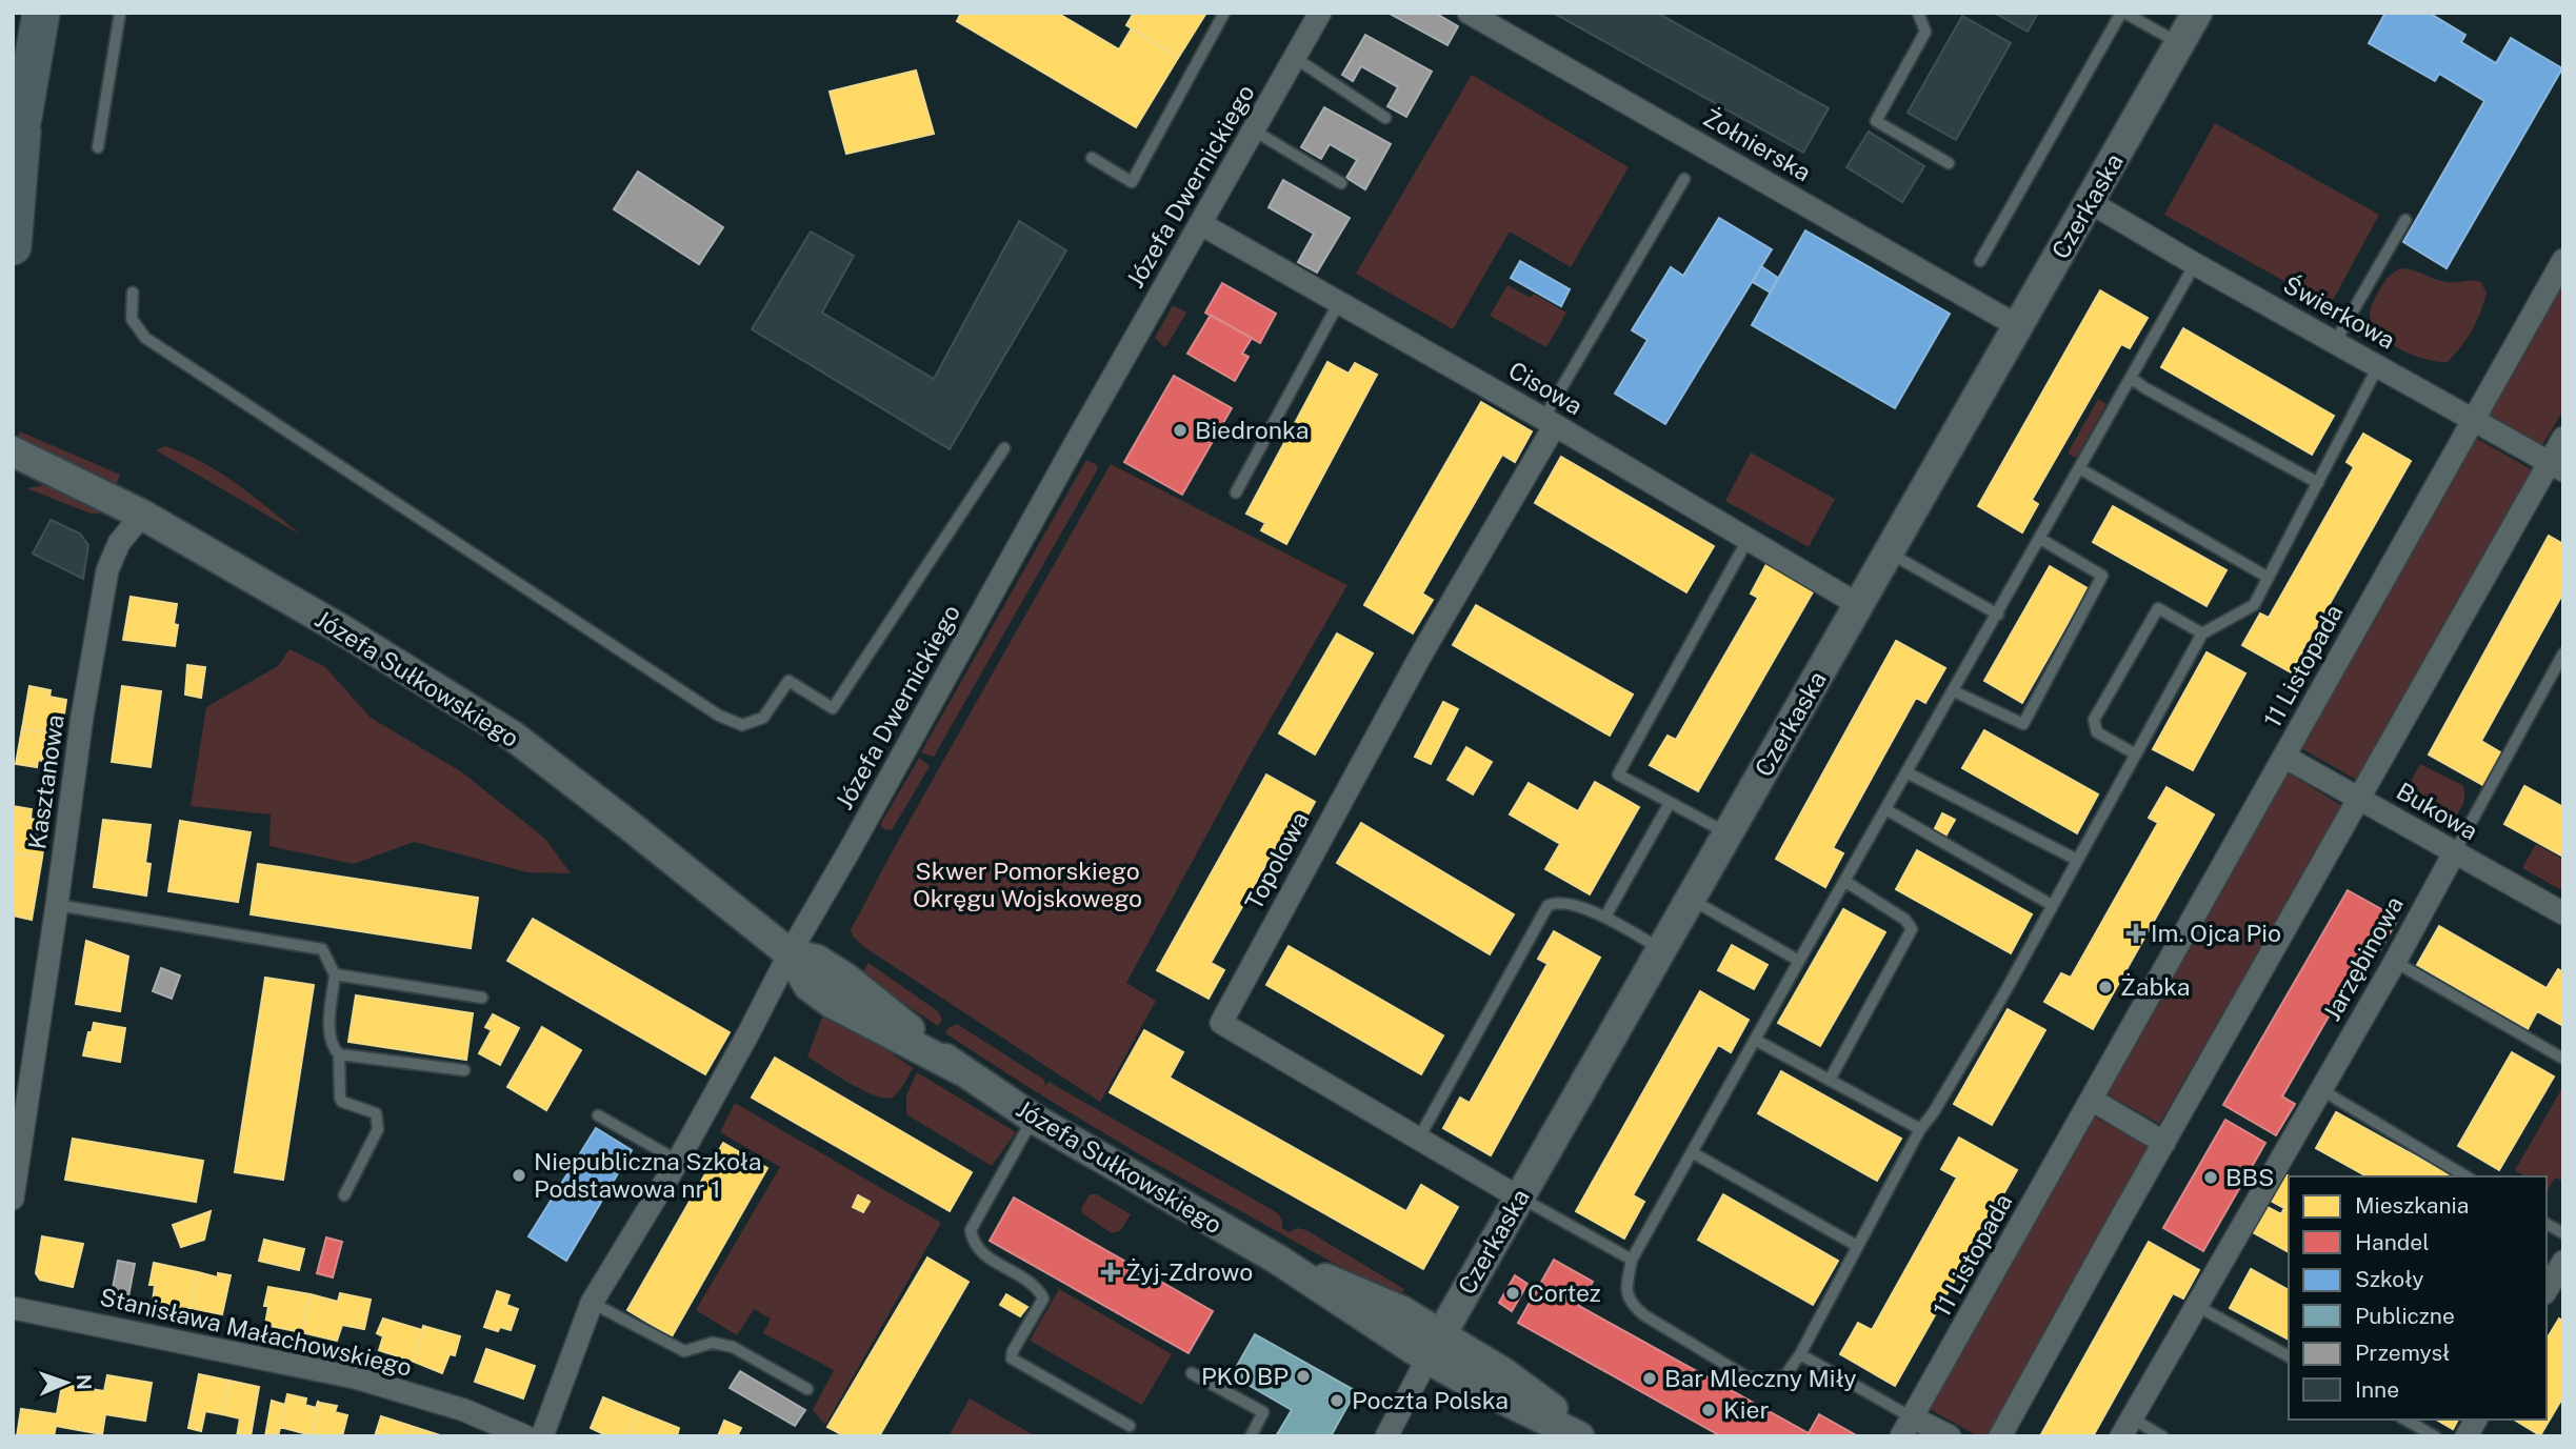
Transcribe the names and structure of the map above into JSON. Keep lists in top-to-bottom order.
{
  "streets": {
    "street": [
      "Żołnierska",
      "Józefa Dwernickiego",
      "Czerkaska",
      "Świerkowa",
      "Cisowa",
      "11 Listopada",
      "Józefa Sułkowskiego",
      "Kasztanowa",
      "Bukowa",
      "Topolowa",
      "Jarzębinowa",
      "Stanisława Małachowskiego"
    ]
  },
  "crossings": [
    ["Żołnierska", "Czerkaska"],
    ["Józefa Dwernickiego", "Cisowa"],
    ["Józefa Dwernickiego", "Józefa Sułkowskiego"],
    ["Czerkaska", "Świerkowa"],
    ["Czerkaska", "Cisowa"],
    ["Czerkaska", "Józefa Sułkowskiego"],
    ["Czerkaska", "Topolowa"],
    ["Świerkowa", "11 Listopada"],
    ["Cisowa", "Topolowa"],
    ["11 Listopada", "Bukowa"],
    ["Józefa Sułkowskiego", "Kasztanowa"],
    ["Bukowa", "Jarzębinowa"]
  ],
  "parks": ["Skwer Pomorskiego Okręgu Wojskowego"],
  "places": {
    "other": [
      "Biedronka",
      "Żabka",
      "Niepubliczna Szkoła Podstawowa nr 1",
      "BBS",
      "Cortez",
      "PKO BP",
      "Bar Mleczny Miły",
      "Poczta Polska",
      "Kier"
    ],
    "health": ["Im. Ojca Pio", "Żyj-Zdrowo"]
  },
  "legend": [
    "Mieszkania",
    "Handel",
    "Szkoły",
    "Publiczne",
    "Przemysł",
    "Inne"
  ],
  "north": "right"
}
